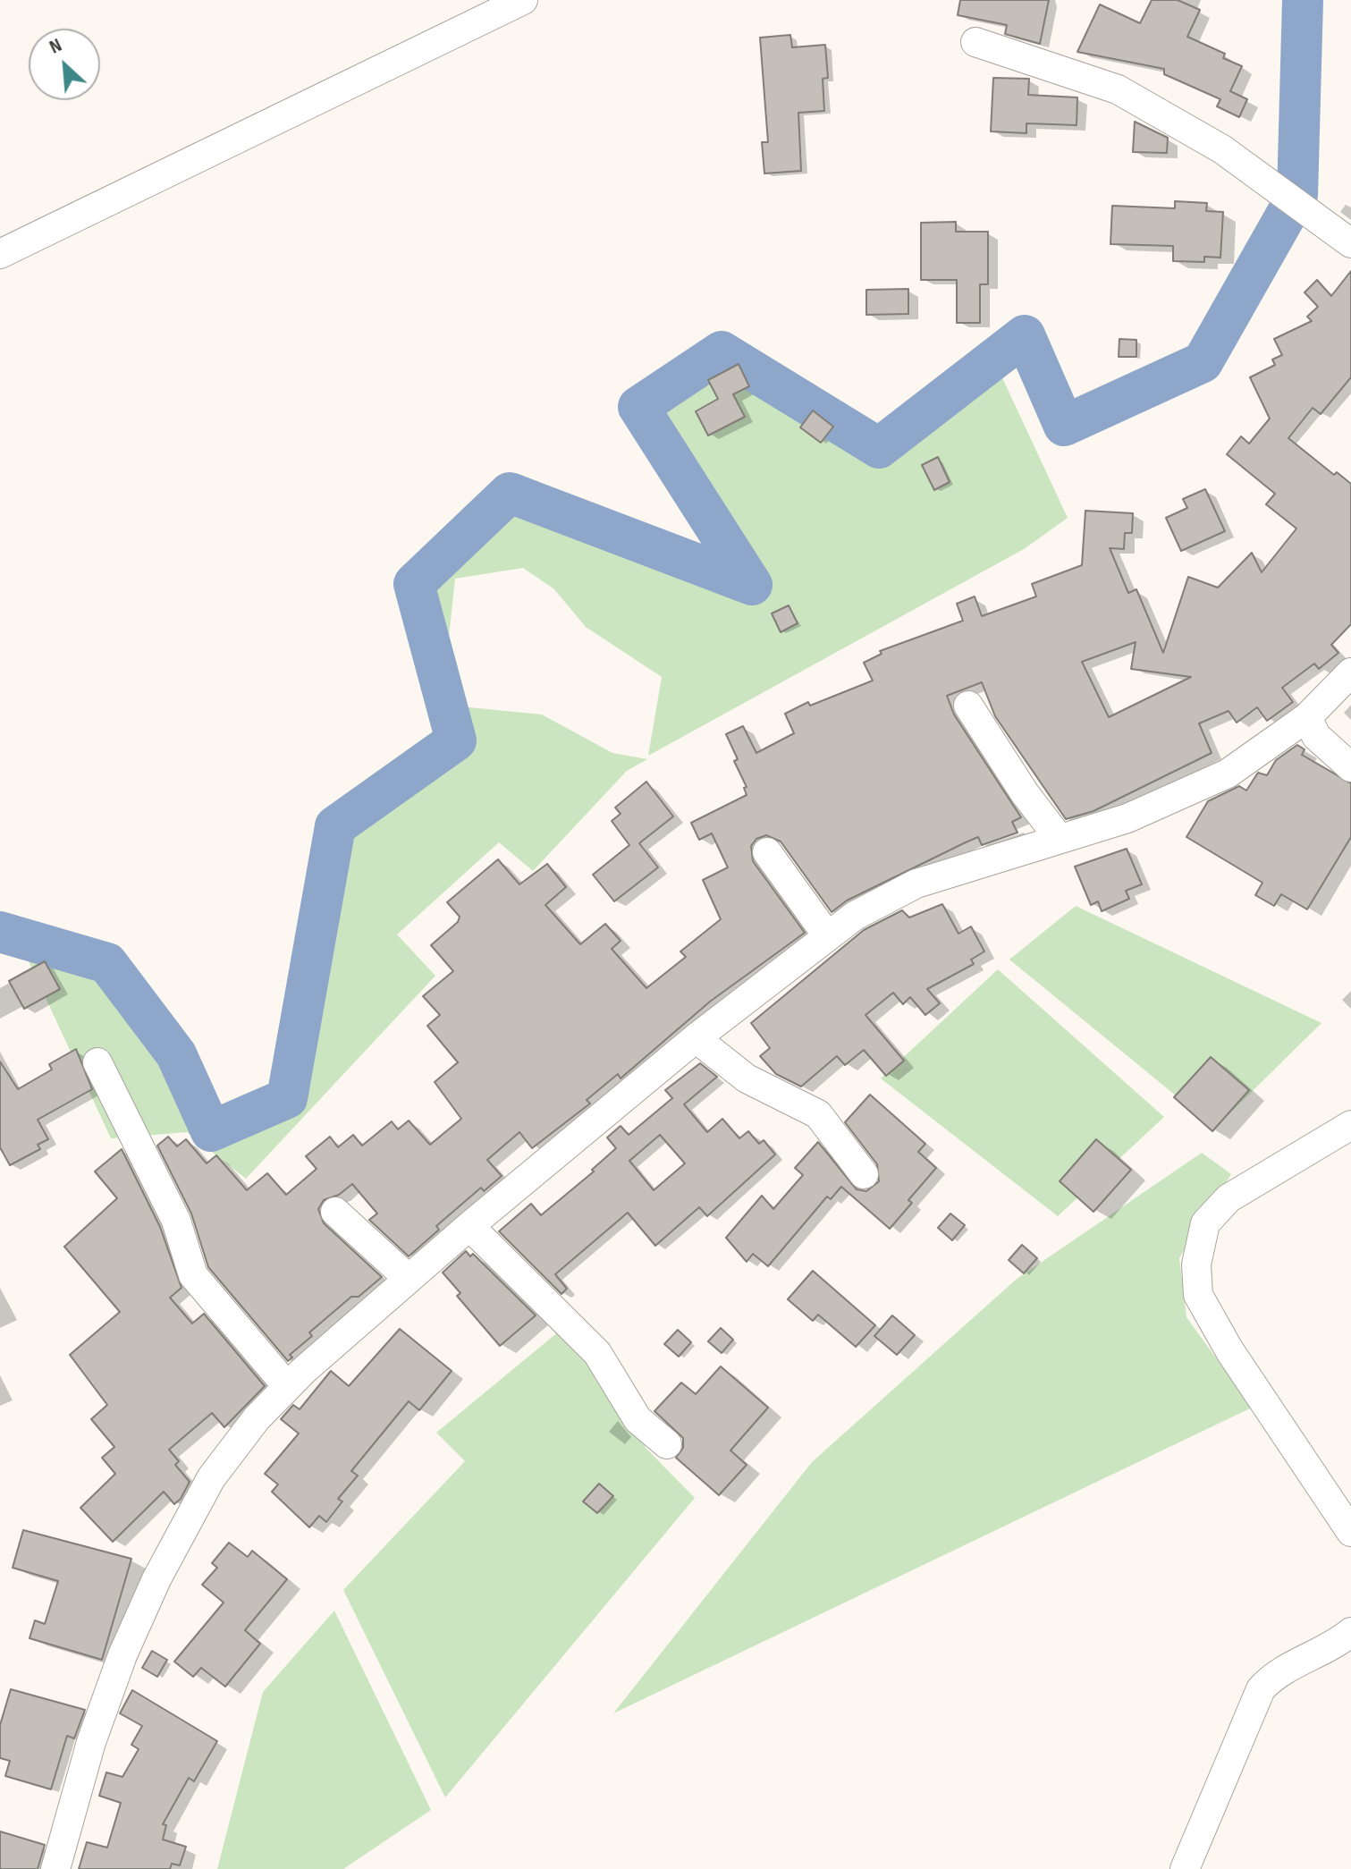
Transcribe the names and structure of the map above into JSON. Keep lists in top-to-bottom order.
{
  "north": "top left"
}
